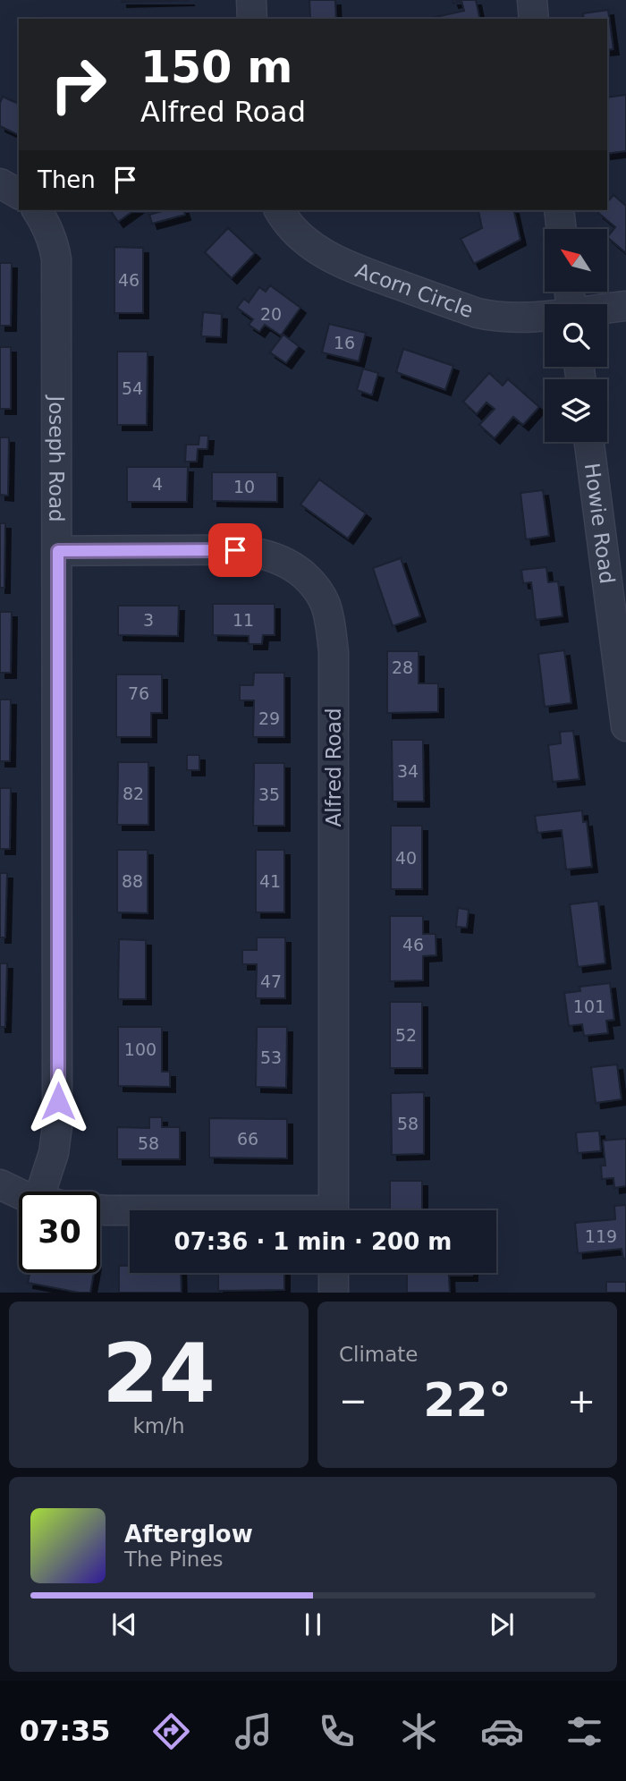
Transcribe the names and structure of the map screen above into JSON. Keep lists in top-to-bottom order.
{
  "streets": {
    "street": [
      "Acorn Circle",
      "Joseph Road",
      "Howie Road",
      "Alfred Road"
    ]
  },
  "crossings": [
    ["Joseph Road", "Alfred Road"]
  ],
  "house_numbers": [
    "46",
    "20",
    "16",
    "54",
    "4",
    "10",
    "3",
    "11",
    "28",
    "76",
    "29",
    "34",
    "82",
    "35",
    "40",
    "88",
    "41",
    "46",
    "47",
    "101",
    "52",
    "100",
    "53",
    "58",
    "66",
    "58",
    "119"
  ],
  "north": "top left",
  "page": {
    "turn": ["150 m", "Alfred Road"],
    "then": "Then",
    "limit": "30",
    "trip": "07:36 · 1 min · 200 m",
    "tile": [
      ["24", "km/h"],
      "Climate"
    ],
    "heat": ["−", "22°", "+"],
    "song": ["Afterglow", "The Pines"],
    "tabs": "07:35"
  }
}
